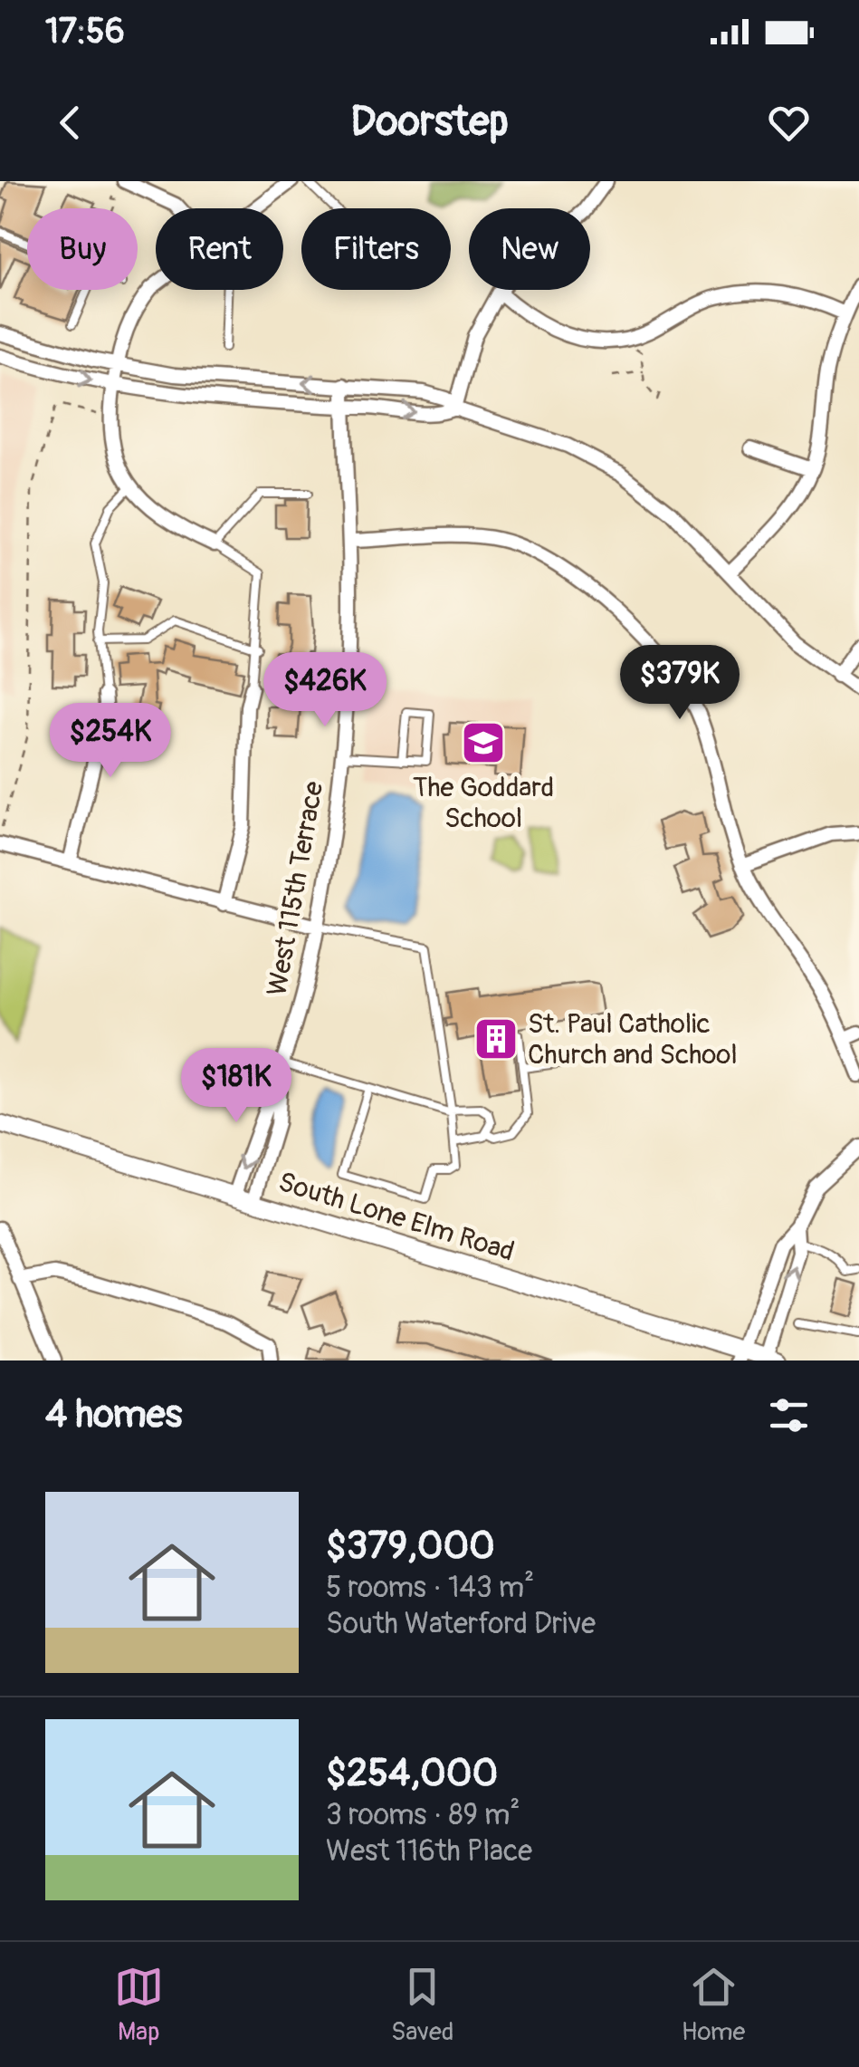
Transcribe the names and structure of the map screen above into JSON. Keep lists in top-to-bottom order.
{
  "streets": {
    "street": ["West 115th Terrace", "South Lone Elm Road"]
  },
  "crossings": [
    ["West 115th Terrace", "South Lone Elm Road"]
  ],
  "places": {
    "school or university": ["The Goddard School"],
    "building": ["St. Paul Catholic Church and School"]
  },
  "page": {
    "status": "17:56",
    "header": "Doorstep",
    "chip": [
      "Buy",
      "Rent",
      "Filters",
      "New"
    ],
    "price": [
      "$379K",
      "$426K",
      "$254K",
      "$181K"
    ],
    "heading": "4 homes",
    "list": [
      {
        "name": "$379,000",
        "note": "5 rooms · 143 m² · South Waterford Drive"
      },
      {
        "name": "$254,000",
        "note": "3 rooms · 89 m² · West 116th Place"
      }
    ],
    "tabs": ["Map", "Saved", "Home"]
  }
}
